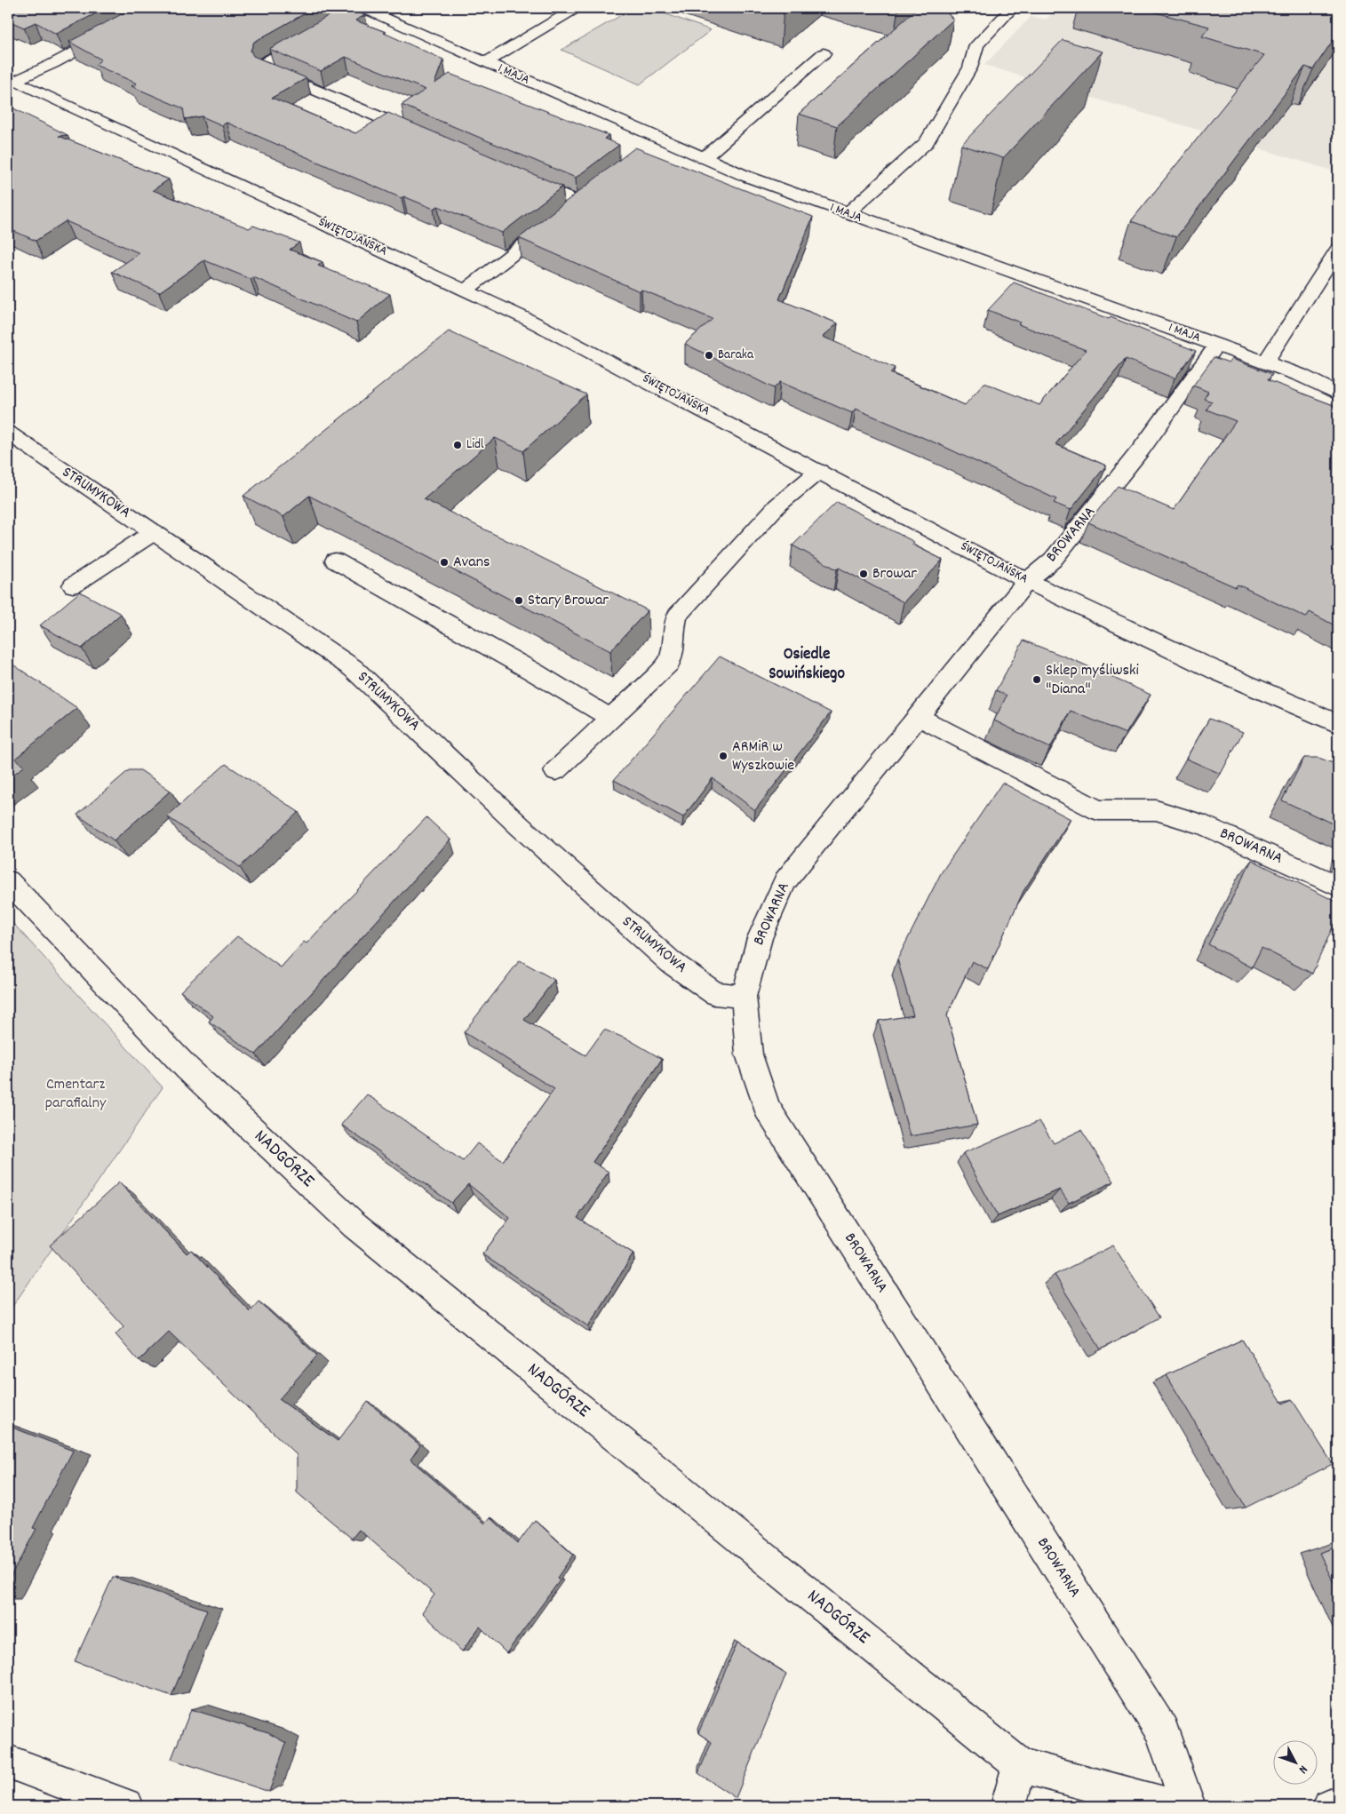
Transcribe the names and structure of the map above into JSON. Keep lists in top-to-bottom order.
{
  "streets": {
    "street": [
      "1 MAJA",
      "ŚWIĘTOJAŃSKA",
      "STRUMYKOWA",
      "BROWARNA",
      "NADGÓRZE"
    ]
  },
  "crossings": [
    ["1 MAJA", "BROWARNA"],
    ["ŚWIĘTOJAŃSKA", "BROWARNA"],
    ["STRUMYKOWA", "BROWARNA"]
  ],
  "districts": ["Osiedle Sowińskiego"],
  "parks": ["Cmentarz parafialny"],
  "places": [
    "Baraka",
    "Lidl",
    "Avans",
    "Browar",
    "Stary Browar",
    "Sklep myśliwski \"Diana\"",
    "ARMiR w Wyszkowie"
  ],
  "north": "bottom right"
}
